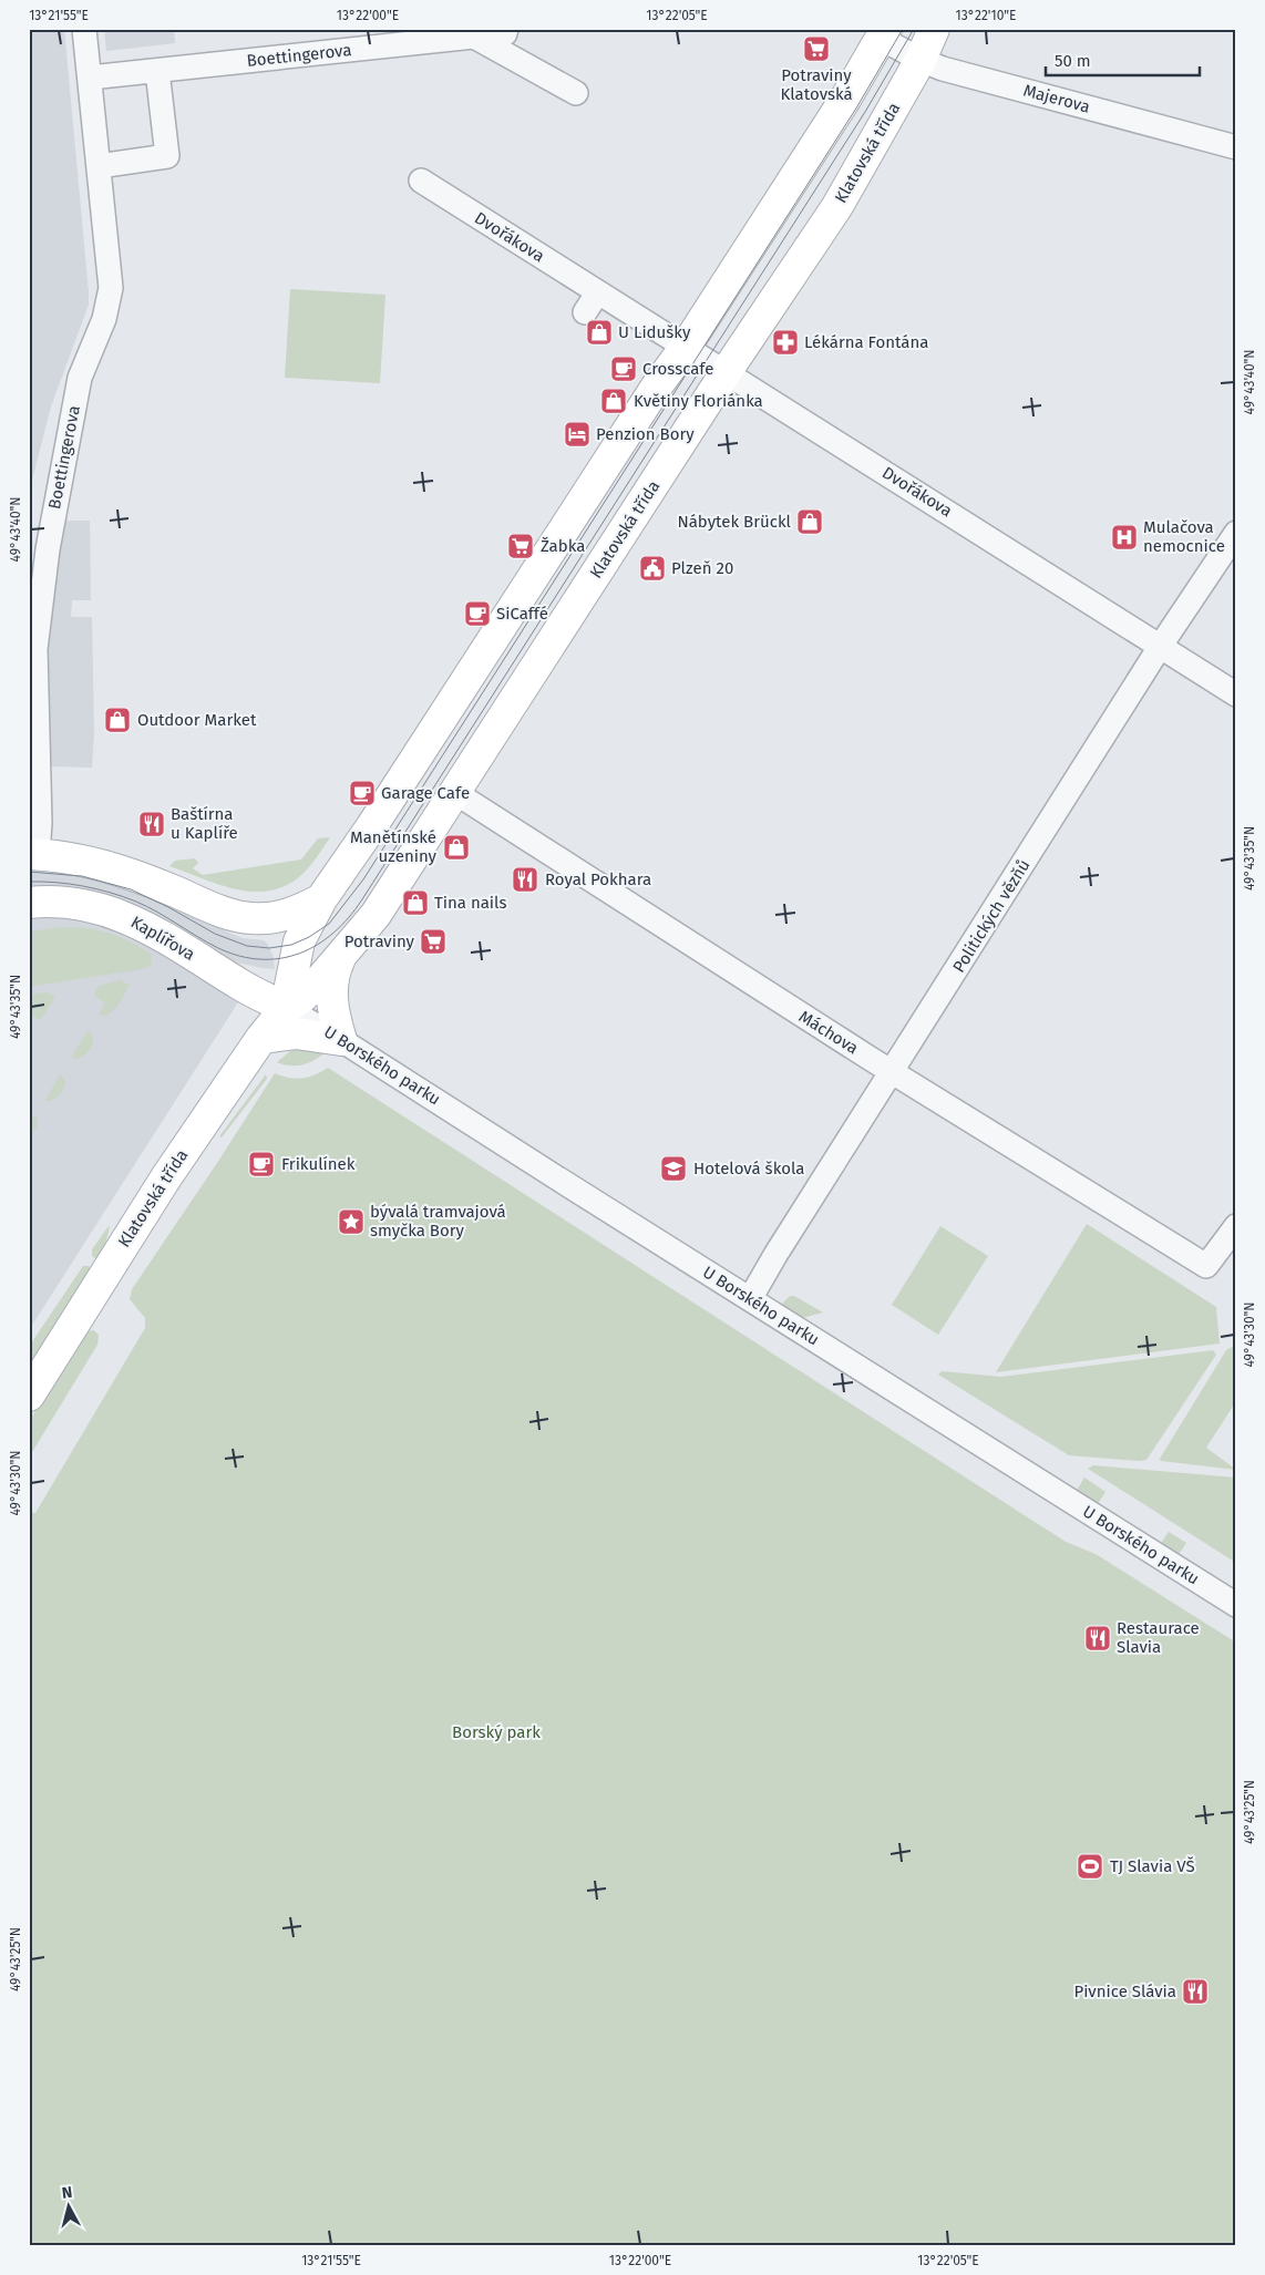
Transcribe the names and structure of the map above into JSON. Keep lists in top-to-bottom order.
{
  "streets": {
    "main road": ["Klatovská třída", "Kaplířova"],
    "street": [
      "Boettingerova",
      "Majerova",
      "Dvořákova",
      "Politických vězňů",
      "Máchova",
      "U Borského parku"
    ]
  },
  "crossings": [
    ["Majerova", "Klatovská třída"],
    ["Klatovská třída", "Dvořákova"],
    ["Klatovská třída", "Kaplířova"],
    ["Klatovská třída", "Máchova"],
    ["Klatovská třída", "U Borského parku"],
    ["Dvořákova", "Politických vězňů"],
    ["Politických vězňů", "Máchova"],
    ["Politických vězňů", "U Borského parku"],
    ["Kaplířova", "U Borského parku"]
  ],
  "parks": ["Borský park"],
  "places": {
    "supermarket": ["Potraviny Klatovská", "Žabka", "Potraviny"],
    "shop": [
      "U Lidušky",
      "Květiny Floriánka",
      "Nábytek Brückl",
      "Outdoor Market",
      "Manětínské uzeniny",
      "Tina nails"
    ],
    "pharmacy": ["Lékárna Fontána"],
    "cafe": [
      "Crosscafe",
      "SiCaffé",
      "Garage Cafe",
      "Frikulínek"
    ],
    "hotel": ["Penzion Bory"],
    "hospital": ["Mulačova nemocnice"],
    "public building": ["Plzeň 20"],
    "restaurant": [
      "Baštírna u Kaplíře",
      "Royal Pokhara",
      "Restaurace Slavia",
      "Pivnice Slávia"
    ],
    "school or university": ["Hotelová škola"],
    "place": ["bývalá tramvajová smyčka Bory"],
    "sports": ["TJ Slavia VŠ"]
  },
  "scale_bar": "50 m",
  "north": "top",
  "coordinates": [
    "13°21'55\"E",
    "13°22'00\"E",
    "13°22'05\"E",
    "13°22'10\"E",
    "49°43'40\"N",
    "49°43'35\"N",
    "49°43'30\"N",
    "49°43'25\"N"
  ]
}
